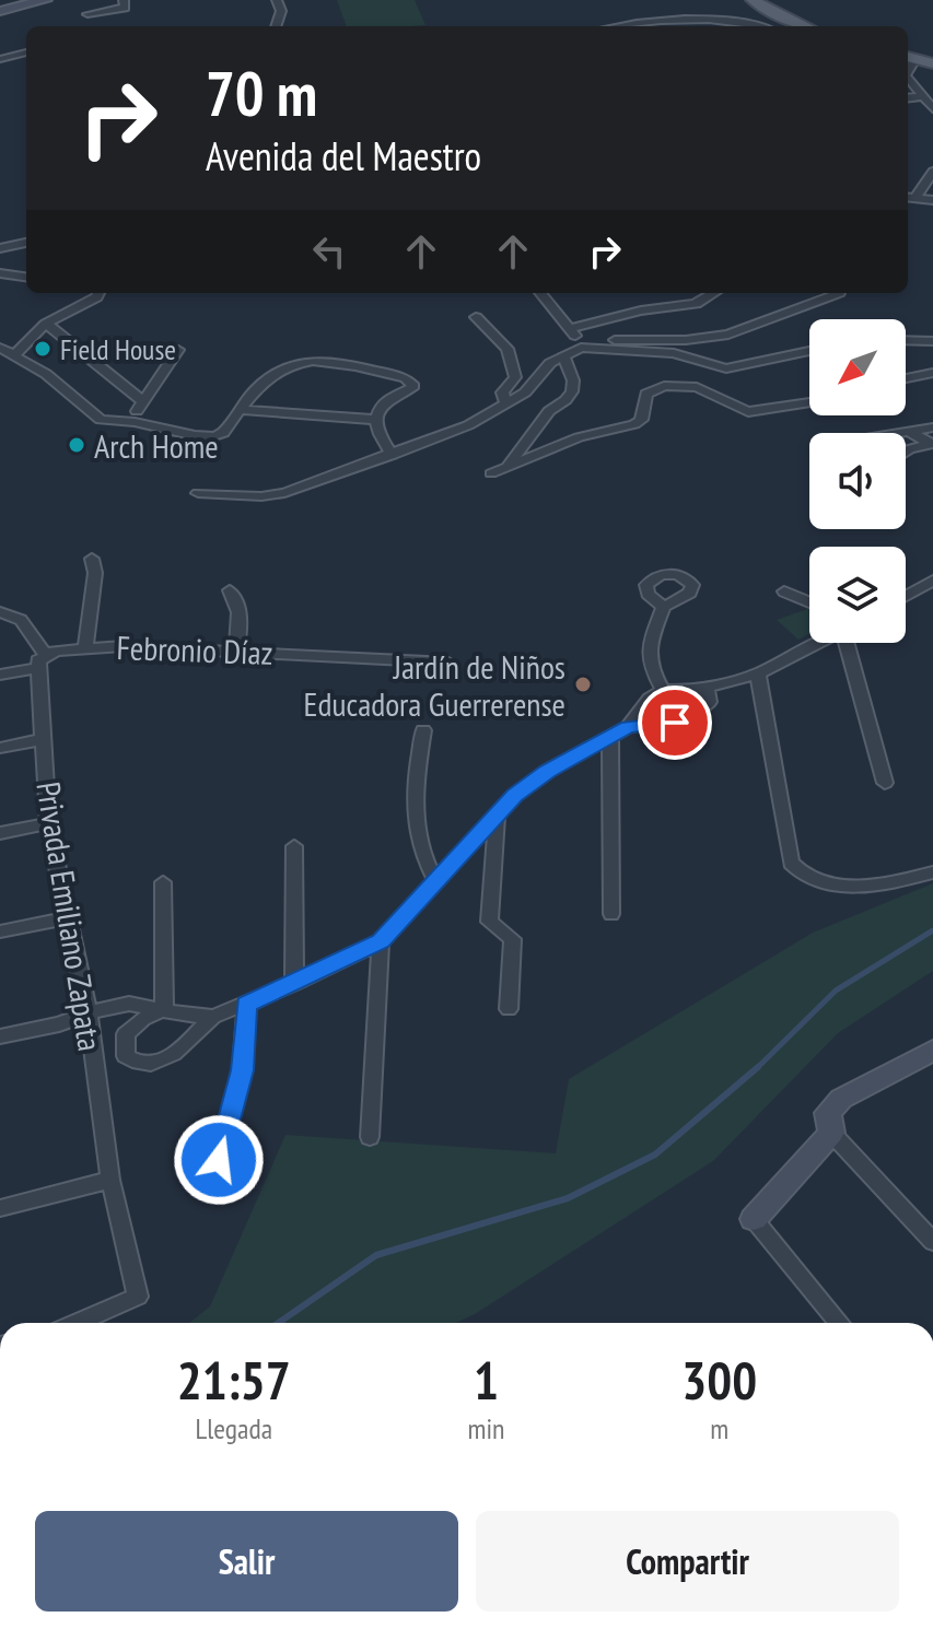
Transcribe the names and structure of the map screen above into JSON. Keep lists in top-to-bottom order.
{
  "streets": {
    "street": ["Febronio Díaz", "Privada Emiliano Zapata"]
  },
  "crossings": [
    ["Febronio Díaz", "Privada Emiliano Zapata"]
  ],
  "places": ["Field House", "Arch Home", "Jardín de Niños Educadora Guerrerense"],
  "north": "bottom left",
  "page": {
    "turn": ["70 m", "Avenida del Maestro"],
    "eta": [
      "21:57",
      "Llegada",
      "1",
      "min",
      "300",
      "m"
    ],
    "buttons": ["Salir", "Compartir"]
  }
}
